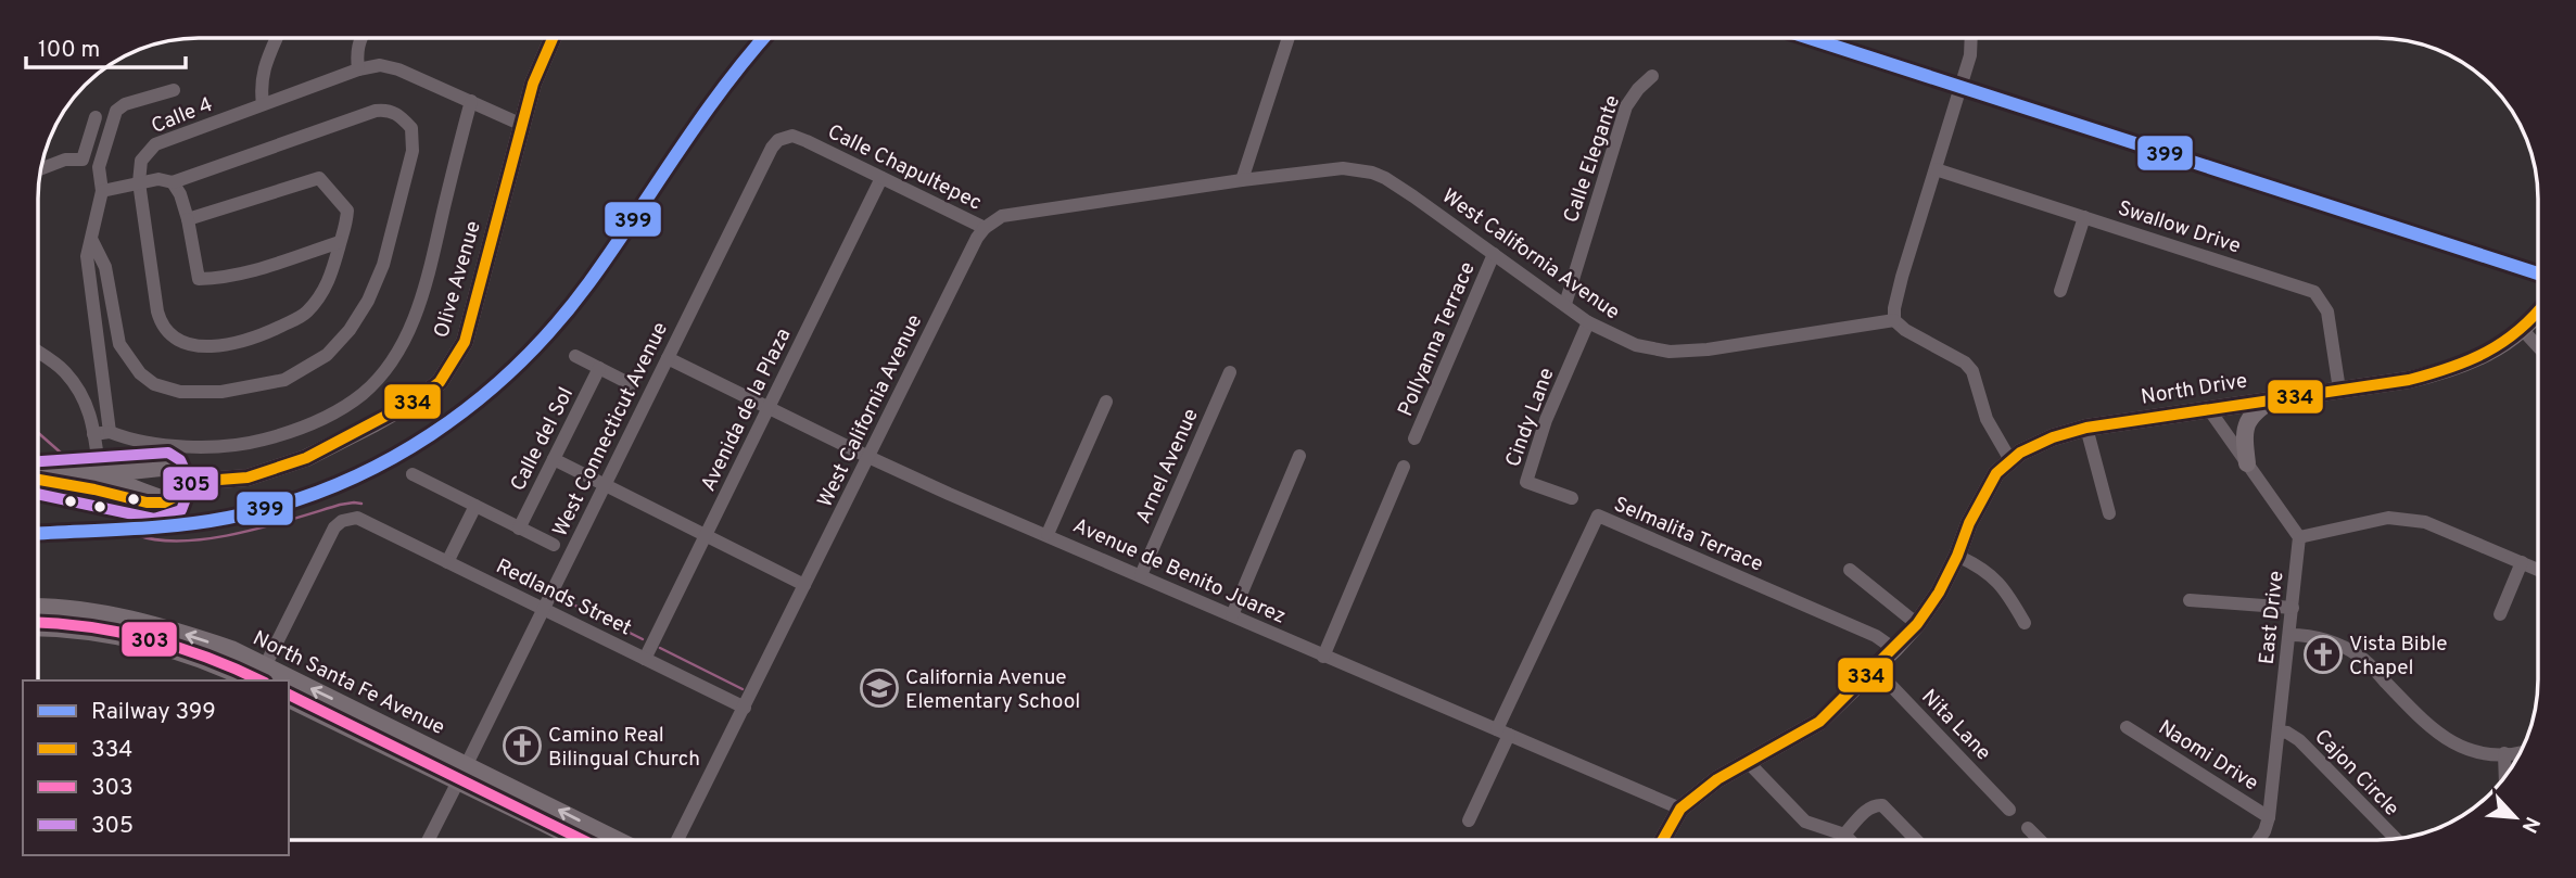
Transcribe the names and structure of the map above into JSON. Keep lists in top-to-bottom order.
{
  "streets": {
    "main road": ["Olive Avenue", "North Drive", "North Santa Fe Avenue"],
    "street": [
      "Calle 4",
      "Calle Elegante",
      "Calle Chapultepec",
      "Swallow Drive",
      "West California Avenue",
      "Pollyanna Terrace",
      "Avenida de la Plaza",
      "Cindy Lane",
      "West Connecticut Avenue",
      "Calle del Sol",
      "Arnel Avenue",
      "Selmalita Terrace",
      "Avenue de Benito Juarez",
      "Redlands Street",
      "East Drive",
      "Nita Lane",
      "Naomi Drive",
      "Cajon Circle"
    ]
  },
  "crossings": [
    ["Calle 4", "Olive Avenue"],
    ["Calle Elegante", "West California Avenue"],
    ["Calle Chapultepec", "West California Avenue"],
    ["Calle Chapultepec", "Avenida de la Plaza"],
    ["Calle Chapultepec", "West Connecticut Avenue"],
    ["Swallow Drive", "North Drive"],
    ["West California Avenue", "Pollyanna Terrace"],
    ["West California Avenue", "Cindy Lane"],
    ["West California Avenue", "Avenue de Benito Juarez"],
    ["West California Avenue", "Redlands Street"],
    ["Avenida de la Plaza", "Avenue de Benito Juarez"],
    ["Avenida de la Plaza", "Redlands Street"],
    ["West Connecticut Avenue", "Avenue de Benito Juarez"],
    ["West Connecticut Avenue", "Redlands Street"],
    ["West Connecticut Avenue", "North Santa Fe Avenue"],
    ["Arnel Avenue", "Avenue de Benito Juarez"],
    ["Selmalita Terrace", "Avenue de Benito Juarez"],
    ["Redlands Street", "North Santa Fe Avenue"],
    ["East Drive", "Naomi Drive"],
    ["East Drive", "Cajon Circle"]
  ],
  "places": {
    "church": ["Vista Bible Chapel", "Camino Real Bilingual Church"],
    "school or university": ["California Avenue Elementary School"]
  },
  "lines": [
    "rail line 399",
    "transit line 334",
    "transit line 305",
    "transit line 303"
  ],
  "legend": [
    "Railway 399",
    "334",
    "303",
    "305"
  ],
  "scale_bar": "100 m",
  "north": "bottom right"
}
